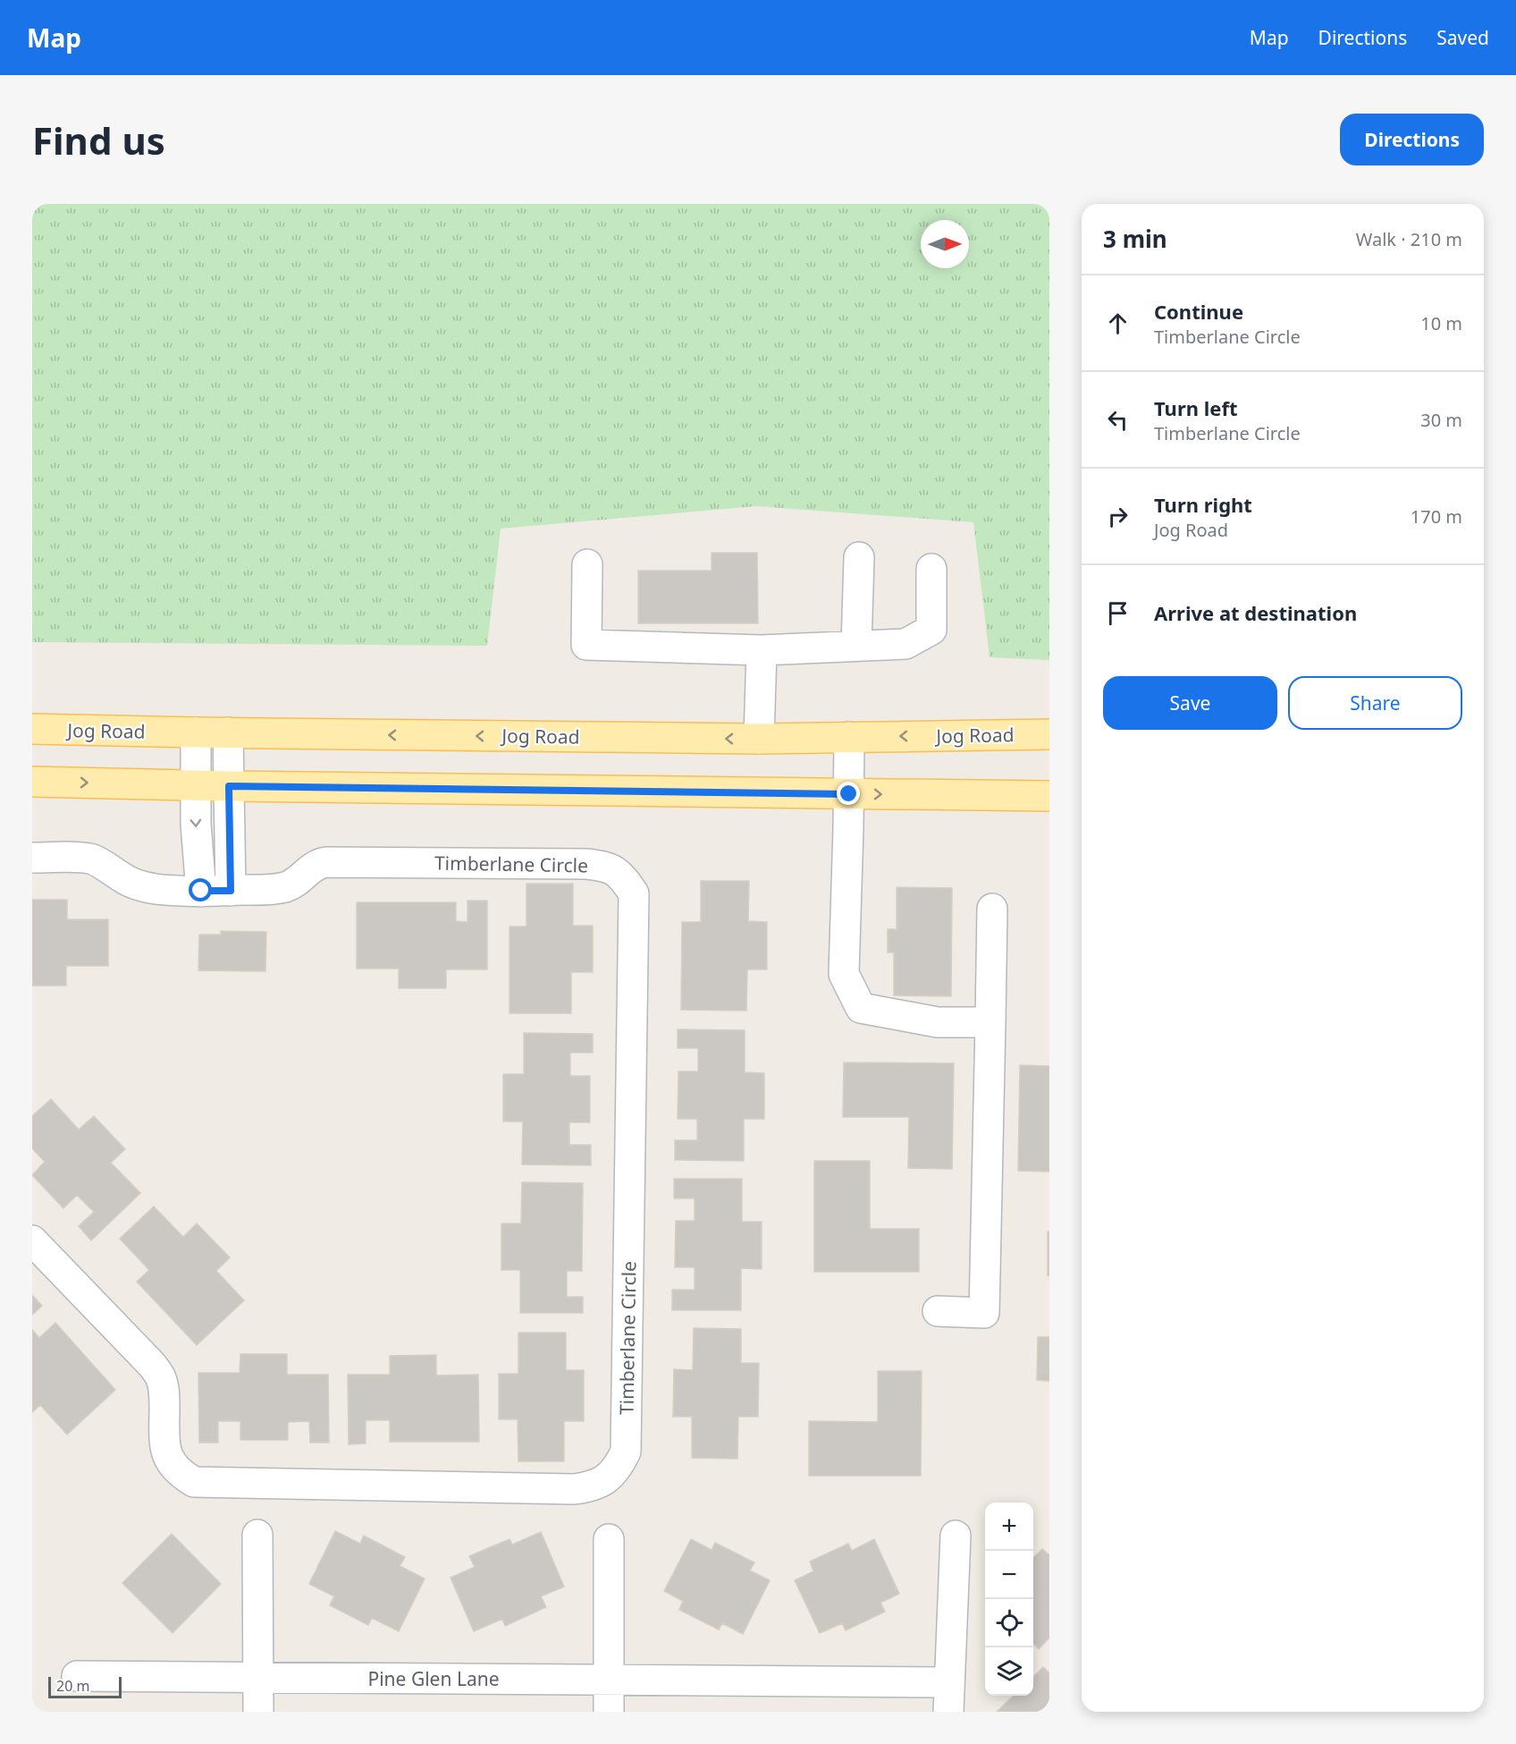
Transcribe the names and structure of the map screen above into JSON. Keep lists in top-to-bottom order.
{
  "streets": {
    "main road": ["Jog Road"],
    "street": ["Timberlane Circle", "Pine Glen Lane"]
  },
  "scale_bar": "20 m",
  "north": "right",
  "page": {
    "header": "Map",
    "nav": ["Map", "Directions", "Saved"],
    "buttons": [
      "Directions",
      ["Save", "Share"]
    ],
    "title": "Find us",
    "heading": ["3 min", "Walk · 210 m"],
    "list": [
      ["Continue", "Timberlane Circle", "10 m"],
      ["Turn left", "Timberlane Circle", "30 m"],
      ["Turn right", "Jog Road", "170 m"],
      "Arrive at destination"
    ],
    "map_buttons": ["+", "−"],
    "scale": "20 m"
  }
}
